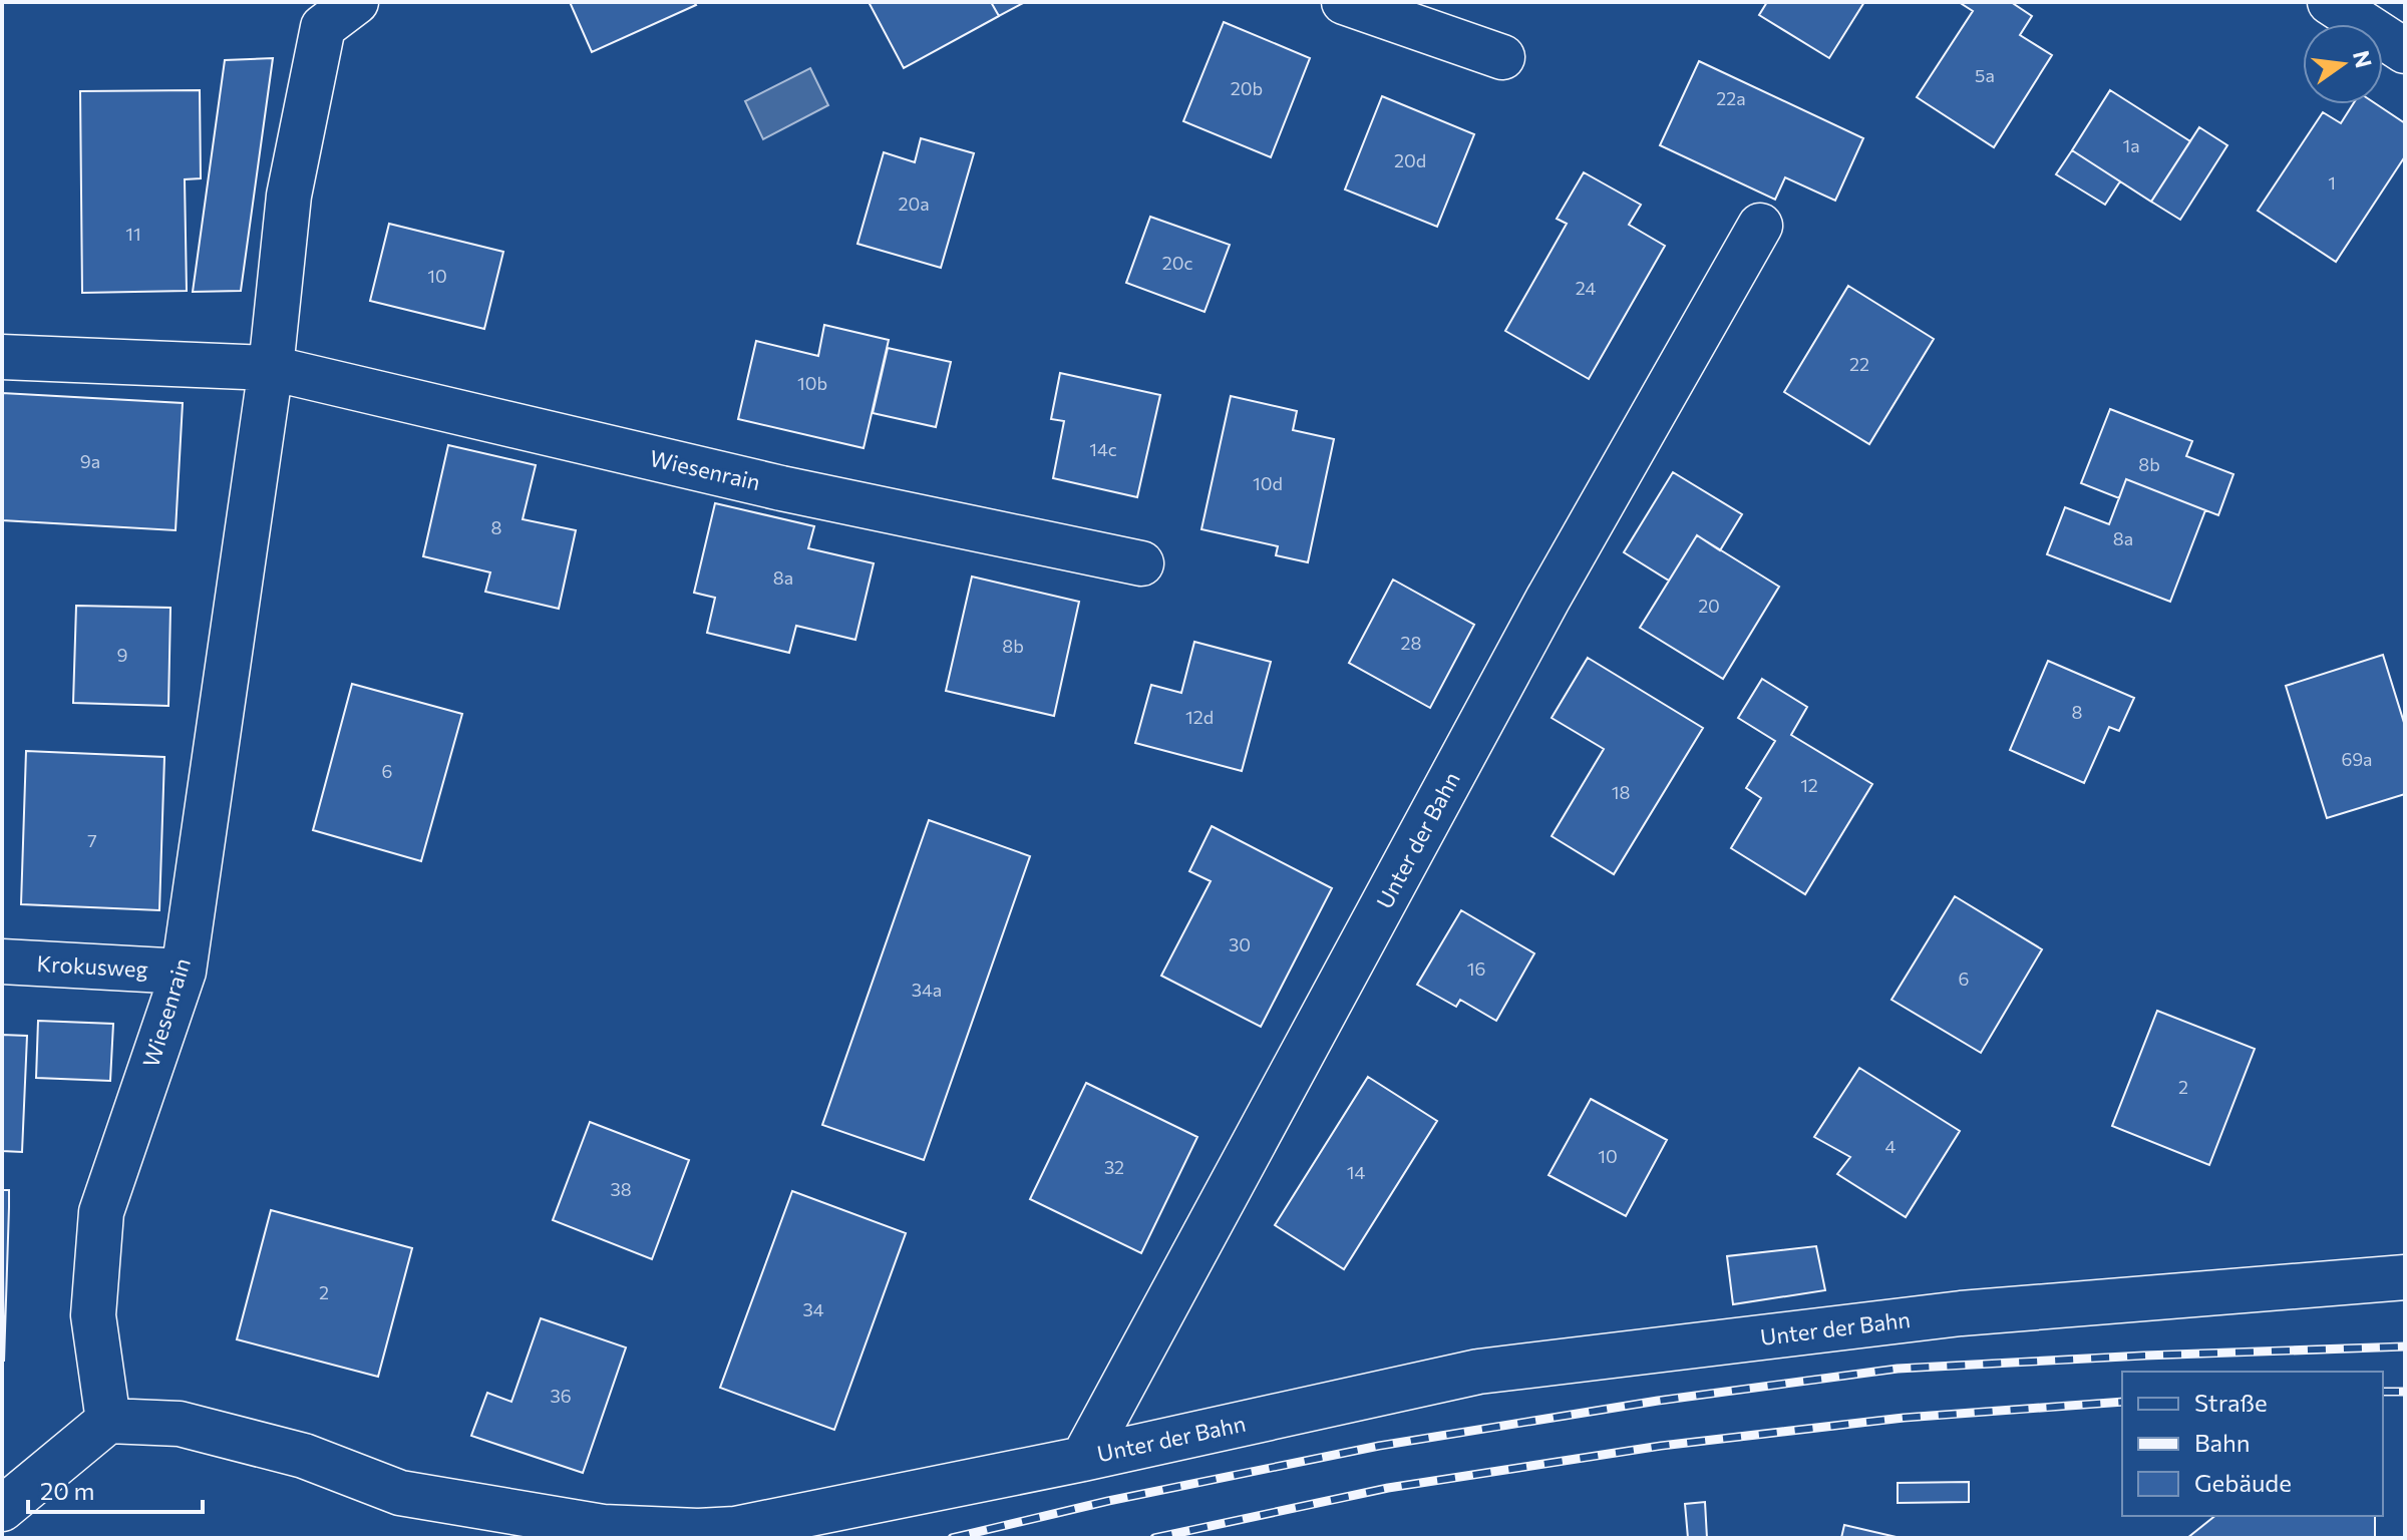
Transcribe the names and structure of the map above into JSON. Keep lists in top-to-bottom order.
{
  "streets": {
    "street": ["Wiesenrain", "Unter der Bahn", "Krokusweg"]
  },
  "crossings": [
    ["Wiesenrain", "Unter der Bahn"],
    ["Wiesenrain", "Krokusweg"]
  ],
  "house_numbers": [
    "5a",
    "20b",
    "22a",
    "1a",
    "20d",
    "1",
    "20a",
    "11",
    "20c",
    "10",
    "24",
    "22",
    "10b",
    "14c",
    "9a",
    "8b",
    "10d",
    "8",
    "8a",
    "8a",
    "20",
    "28",
    "8b",
    "9",
    "8",
    "12d",
    "69a",
    "6",
    "12",
    "18",
    "7",
    "30",
    "16",
    "6",
    "34a",
    "2",
    "4",
    "10",
    "32",
    "14",
    "38",
    "2",
    "34",
    "36"
  ],
  "legend": ["Straße", "Bahn", "Gebäude"],
  "scale_bar": "20 m",
  "north": "right"
}
